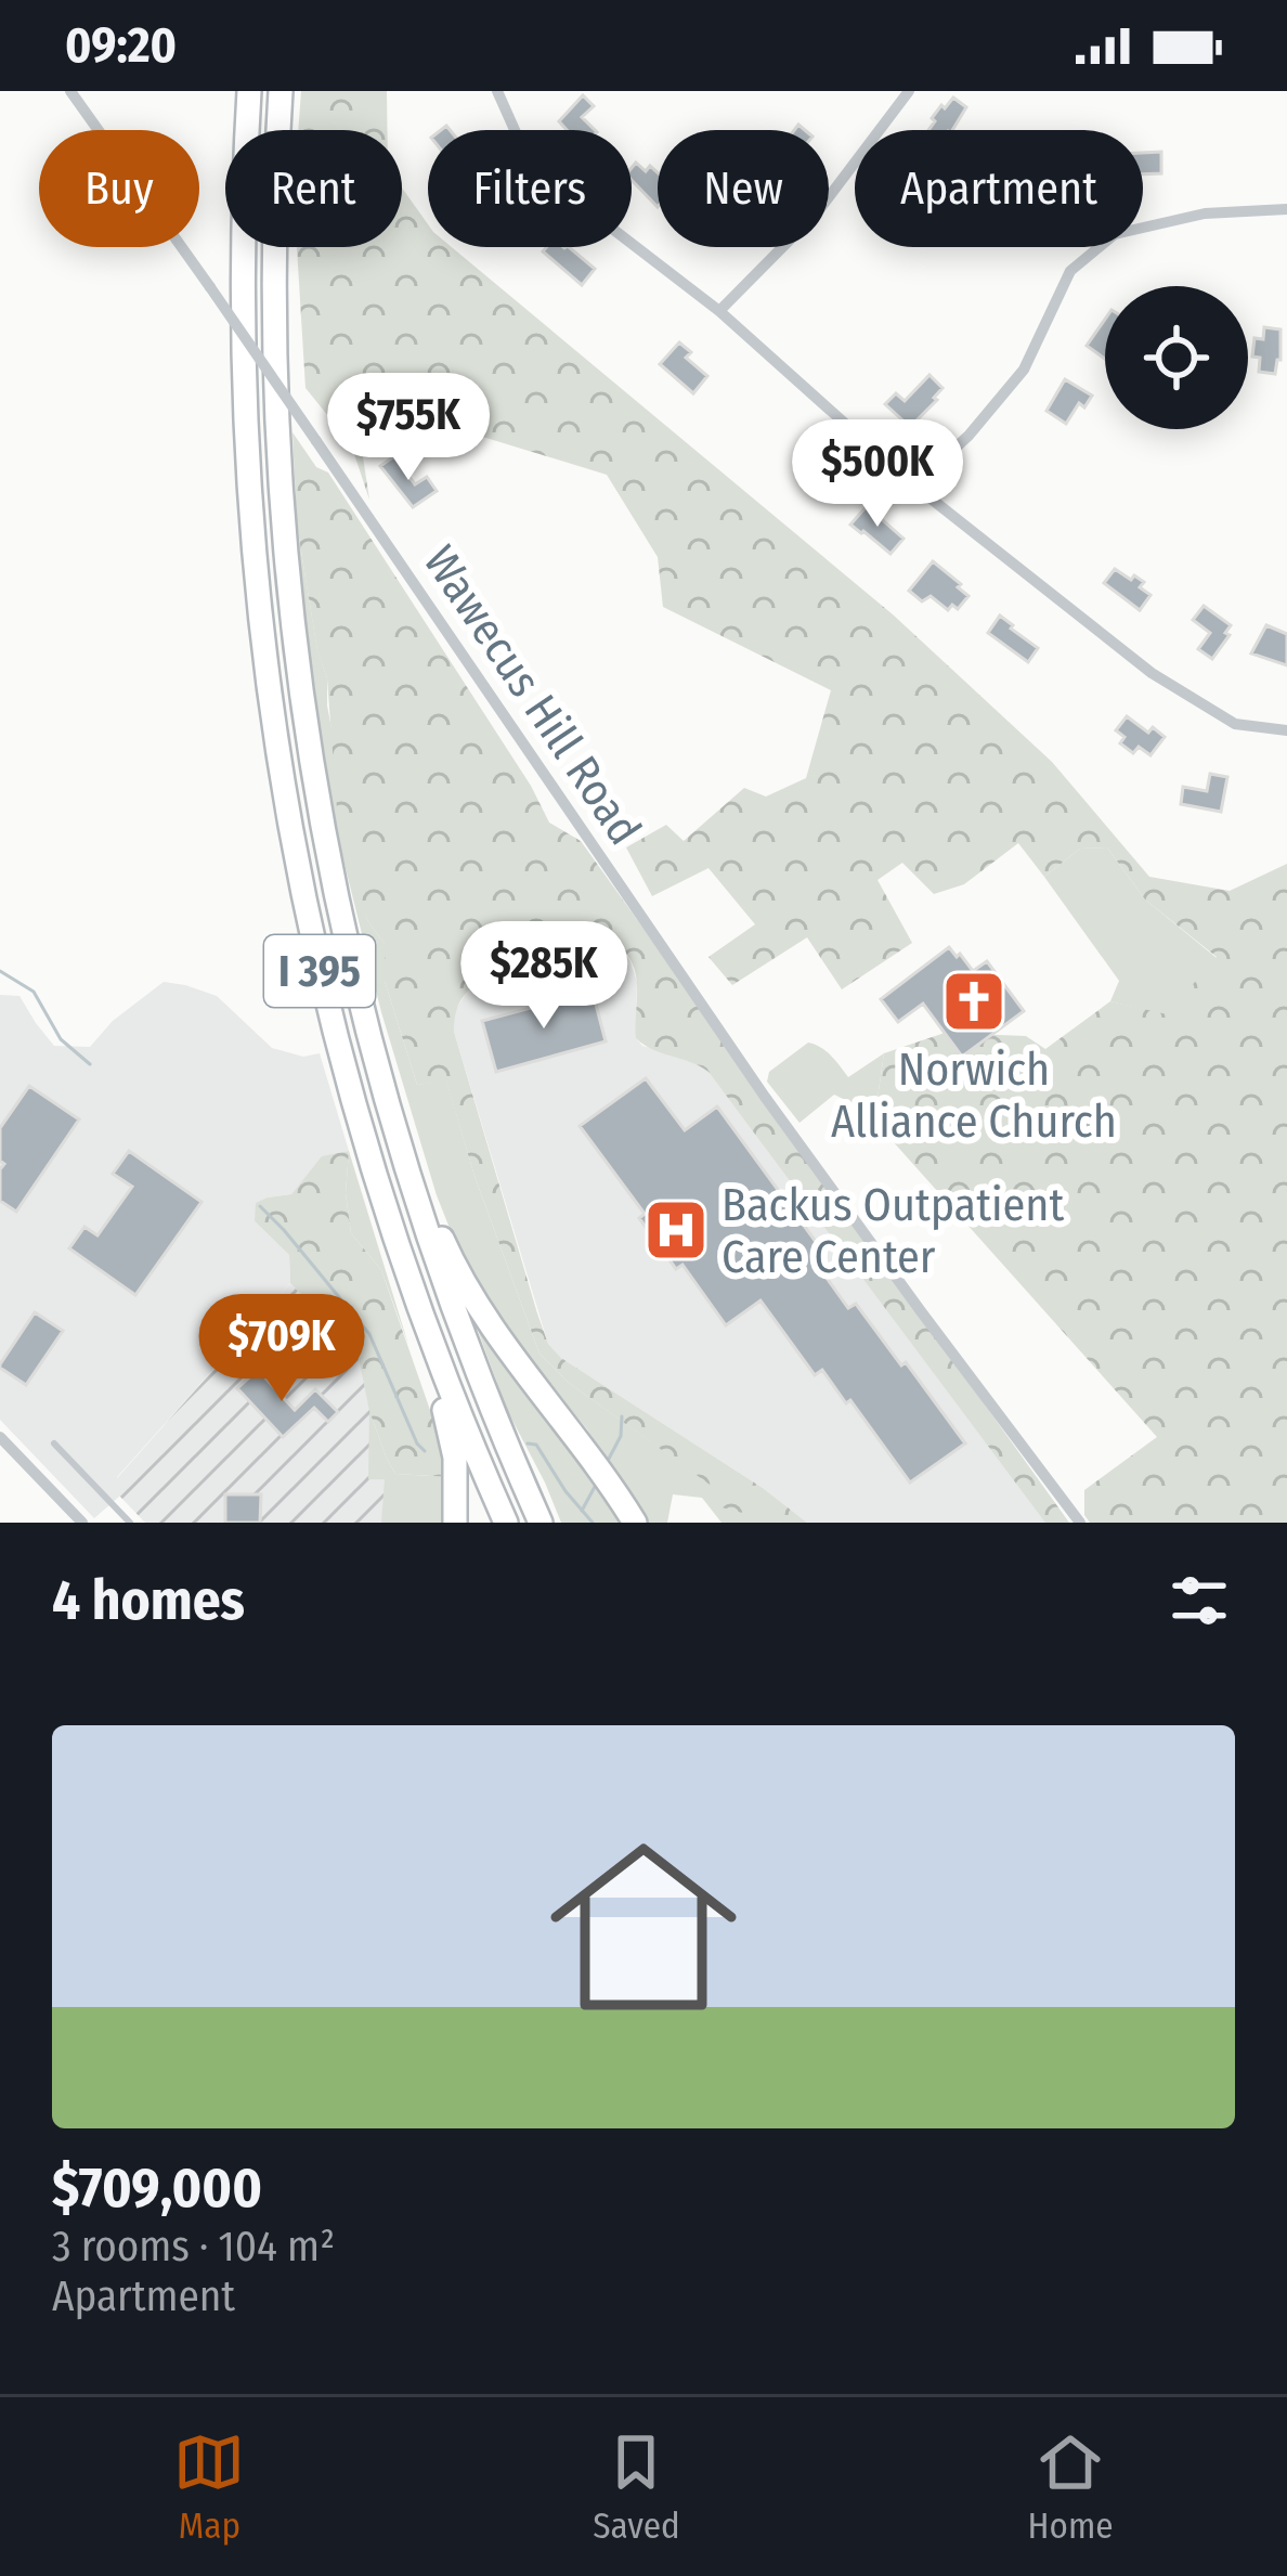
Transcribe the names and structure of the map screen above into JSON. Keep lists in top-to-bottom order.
{
  "streets": {
    "highway": ["I 395"],
    "street": ["Wawecus Hill Road"]
  },
  "places": {
    "church": ["Norwich Alliance Church"],
    "hospital": ["Backus Outpatient Care Center"]
  },
  "page": {
    "status": "09:20",
    "chip": [
      "Buy",
      "Rent",
      "Filters",
      "New",
      "Apartment"
    ],
    "price": [
      "$755K",
      "$500K",
      "$285K",
      "$709K"
    ],
    "heading": "4 homes",
    "list": [
      {
        "name": "$709,000",
        "note": "3 rooms · 104 m² · Apartment"
      }
    ],
    "tabs": ["Map", "Saved", "Home"]
  }
}
